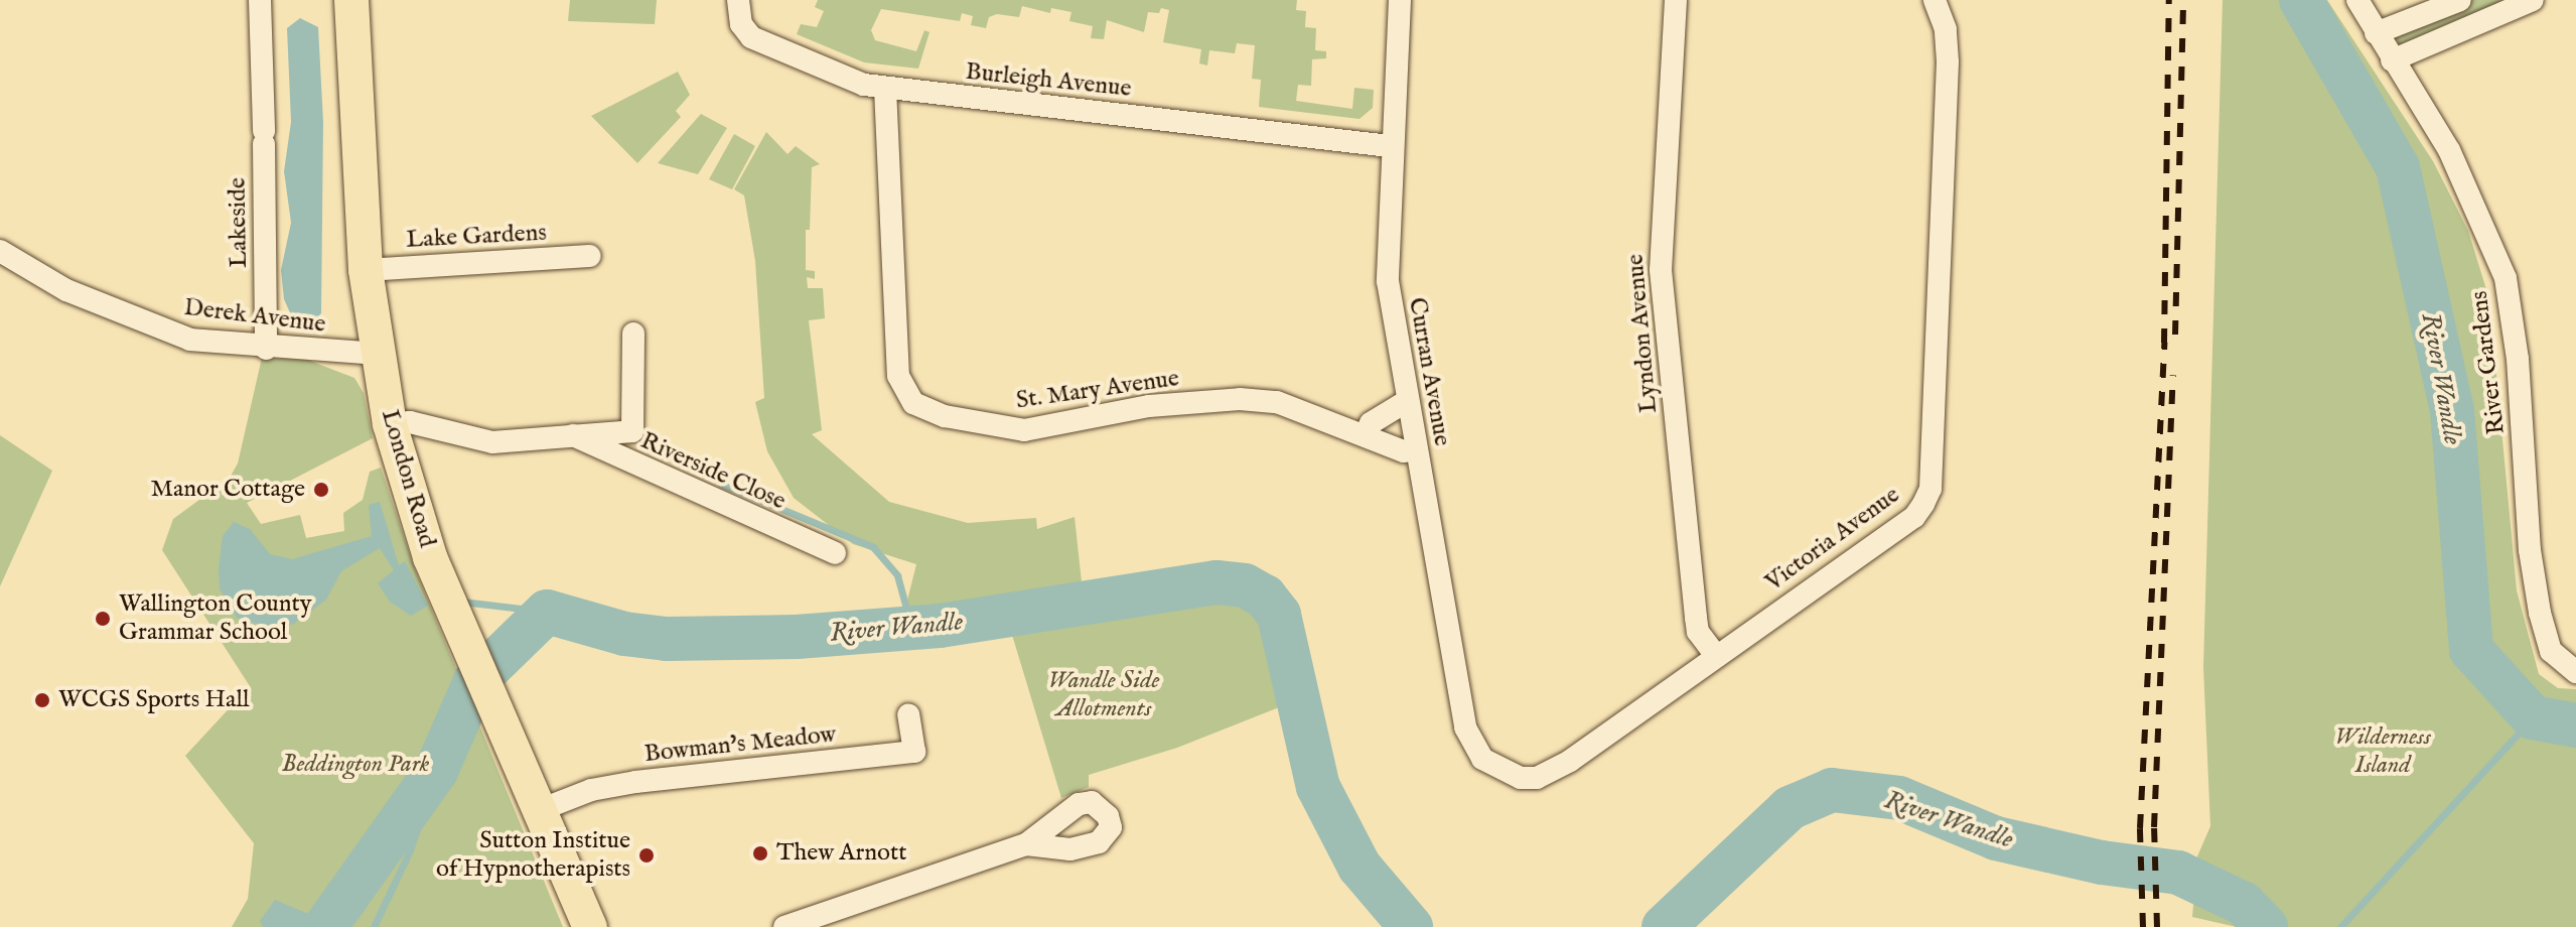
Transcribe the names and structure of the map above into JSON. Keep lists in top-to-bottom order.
{
  "streets": {
    "main road": ["London Road"],
    "street": [
      "Burleigh Avenue",
      "Lakeside",
      "Lake Gardens",
      "Derek Avenue",
      "Lyndon Avenue",
      "River Gardens",
      "Curran Avenue",
      "St. Mary Avenue",
      "Riverside Close",
      "Victoria Avenue",
      "Bowman's Meadow"
    ]
  },
  "crossings": [
    ["Burleigh Avenue", "Curran Avenue"],
    ["Burleigh Avenue", "St. Mary Avenue"],
    ["Lakeside", "Derek Avenue"],
    ["Lake Gardens", "London Road"],
    ["Derek Avenue", "London Road"],
    ["Lyndon Avenue", "Victoria Avenue"],
    ["Curran Avenue", "St. Mary Avenue"],
    ["Curran Avenue", "Victoria Avenue"],
    ["Riverside Close", "London Road"],
    ["London Road", "Bowman's Meadow"]
  ],
  "water": ["River Wandle"],
  "parks": ["Wandle Side Allotments", "Wilderness Island", "Beddington Park"],
  "places": [
    "Manor Cottage",
    "Wallington County Grammar School",
    "WCGS Sports Hall",
    "Thew Arnott",
    "Sutton Institue of Hypnotherapists"
  ]
}
